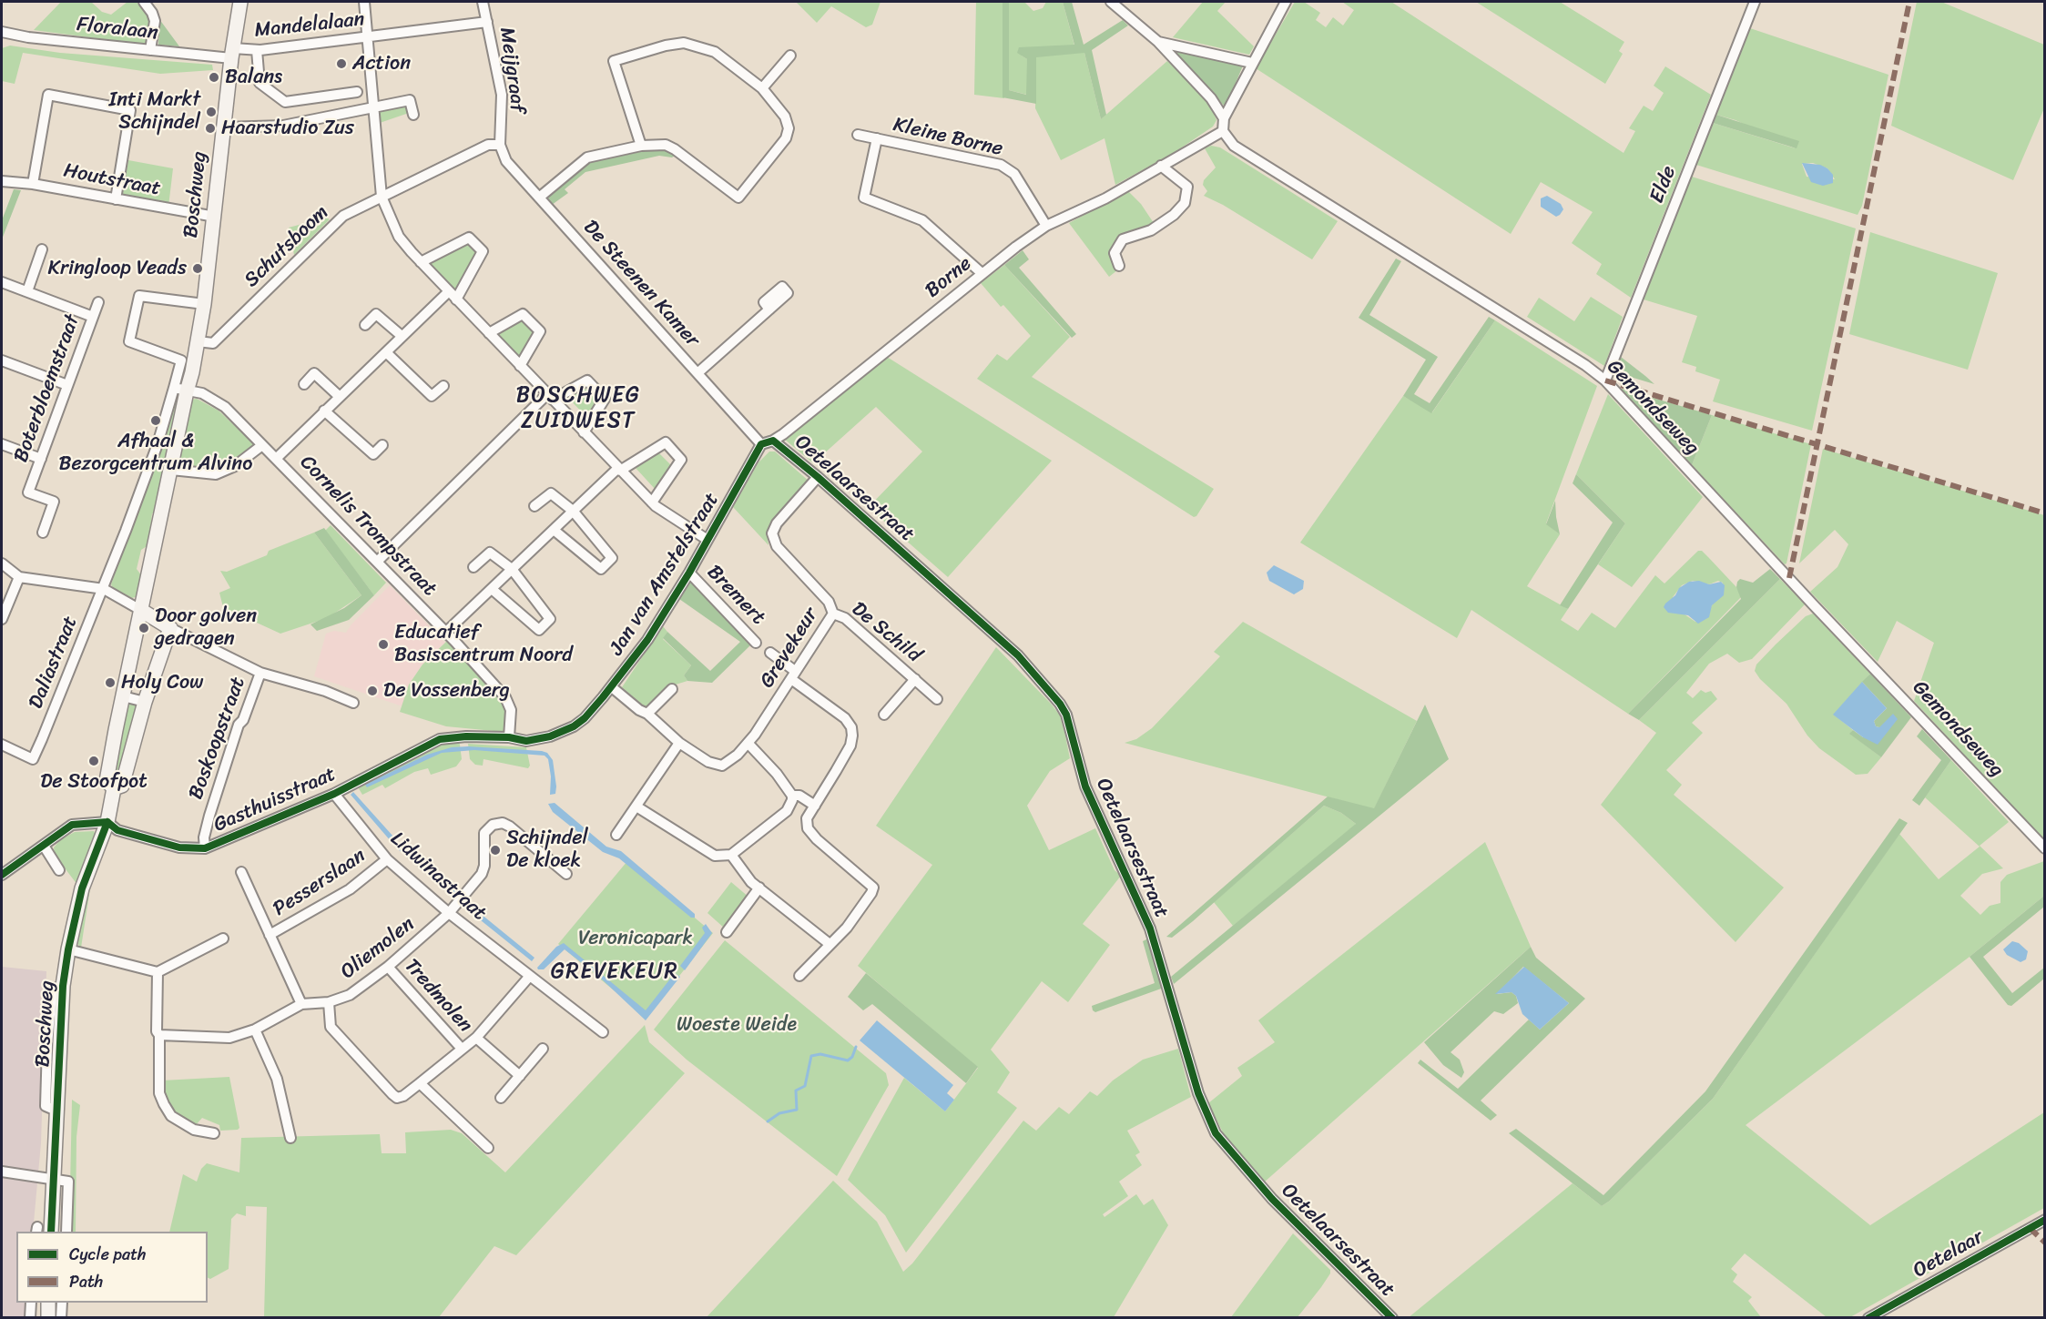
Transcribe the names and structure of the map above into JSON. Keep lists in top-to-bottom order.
{
  "streets": {
    "street": [
      "Mandelalaan",
      "Floralaan",
      "Meijgraaf",
      "Kleine Borne",
      "Houtstraat",
      "Elde",
      "Boschweg",
      "Schutsboom",
      "Borne",
      "De Steenen Kamer",
      "Boterbloemstraat",
      "Gemondseweg",
      "Oetelaarsestraat",
      "Cornelis Trompstraat",
      "Jan van Amstelstraat",
      "Bremert",
      "De Schild",
      "Grevekeur",
      "Daliastraat",
      "Boskoopstraat",
      "Gasthuisstraat",
      "Lidwinastraat",
      "Pesserslaan",
      "Oliemolen",
      "Tredmolen",
      "Oetelaar"
    ]
  },
  "crossings": [
    ["Mandelalaan", "Floralaan"],
    ["Mandelalaan", "Meijgraaf"],
    ["Mandelalaan", "Boschweg"],
    ["Floralaan", "Boschweg"],
    ["Meijgraaf", "Schutsboom"],
    ["Meijgraaf", "De Steenen Kamer"],
    ["Kleine Borne", "Borne"],
    ["Houtstraat", "Boschweg"],
    ["Elde", "Gemondseweg"],
    ["Boschweg", "Schutsboom"],
    ["Boschweg", "Cornelis Trompstraat"],
    ["Boschweg", "Daliastraat"],
    ["Boschweg", "Gasthuisstraat"],
    ["Schutsboom", "De Steenen Kamer"],
    ["Borne", "Gemondseweg"],
    ["Borne", "Oetelaarsestraat"],
    ["De Steenen Kamer", "Jan van Amstelstraat"],
    ["Oetelaarsestraat", "Grevekeur"],
    ["Cornelis Trompstraat", "Jan van Amstelstraat"],
    ["Jan van Amstelstraat", "Bremert"],
    ["Jan van Amstelstraat", "Grevekeur"],
    ["Jan van Amstelstraat", "Gasthuisstraat"],
    ["Bremert", "Grevekeur"],
    ["De Schild", "Grevekeur"],
    ["Boskoopstraat", "Gasthuisstraat"],
    ["Gasthuisstraat", "Lidwinastraat"],
    ["Lidwinastraat", "Pesserslaan"],
    ["Lidwinastraat", "Oliemolen"],
    ["Pesserslaan", "Oliemolen"],
    ["Oliemolen", "Tredmolen"]
  ],
  "districts": ["BOSCHWEG ZUIDWEST", "GREVEKEUR"],
  "parks": ["Veronicapark", "Woeste Weide"],
  "places": [
    "Action",
    "Balans",
    "Inti Markt Schijndel",
    "Haarstudio Zus",
    "Kringloop Veads",
    "Afhaal & Bezorgcentrum Alvino",
    "Door golven gedragen",
    "Educatief Basiscentrum Noord",
    "Holy Cow",
    "De Vossenberg",
    "De Stoofpot",
    "Schijndel De kloek"
  ],
  "legend": ["Cycle path", "Path"]
}
